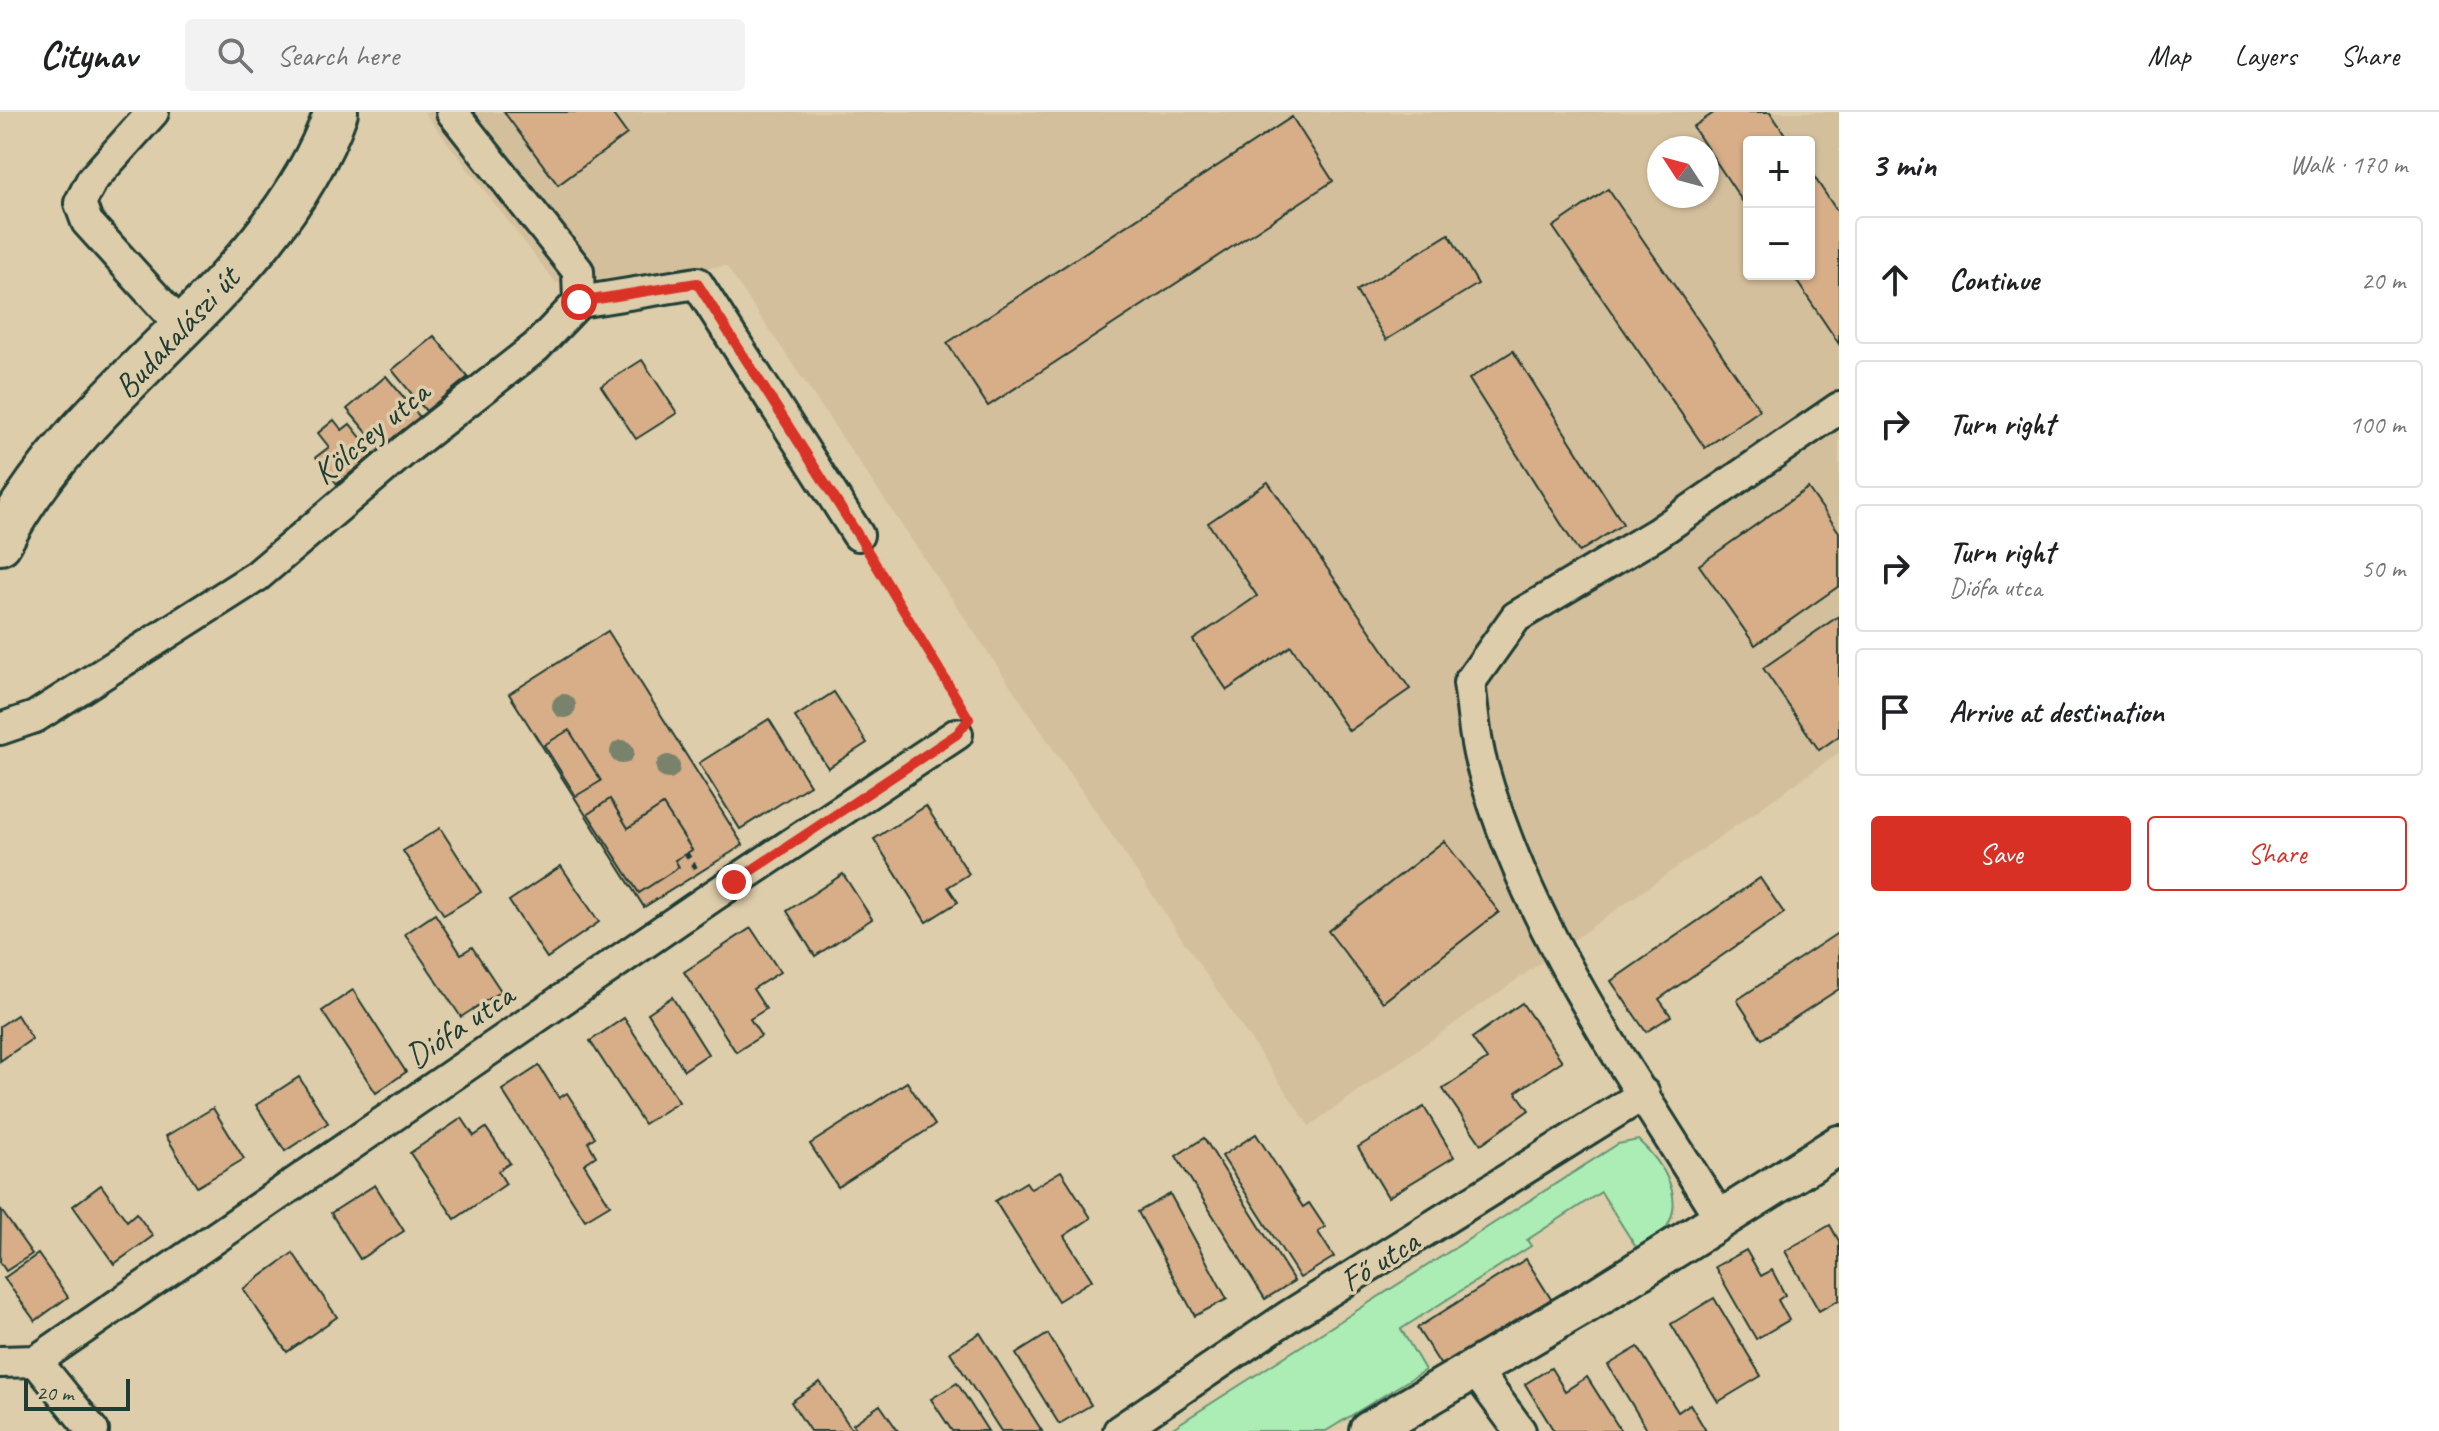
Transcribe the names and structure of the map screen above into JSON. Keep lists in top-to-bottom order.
{
  "streets": {
    "main road": ["Budakalászi út"],
    "street": ["Kölcsey utca", "Diófa utca", "Fő utca"]
  },
  "scale_bar": "20 m",
  "north": "top left",
  "page": {
    "header": "Citynav",
    "search": "Search here",
    "nav": ["Map", "Layers", "Share"],
    "heading": ["3 min", "Walk · 170 m"],
    "map_buttons": ["+", "−"],
    "list": [
      ["Continue", "20 m"],
      ["Turn right", "100 m"],
      ["Turn right", "Diófa utca", "50 m"],
      "Arrive at destination"
    ],
    "buttons": ["Save", "Share"],
    "scale": "20 m"
  }
}
